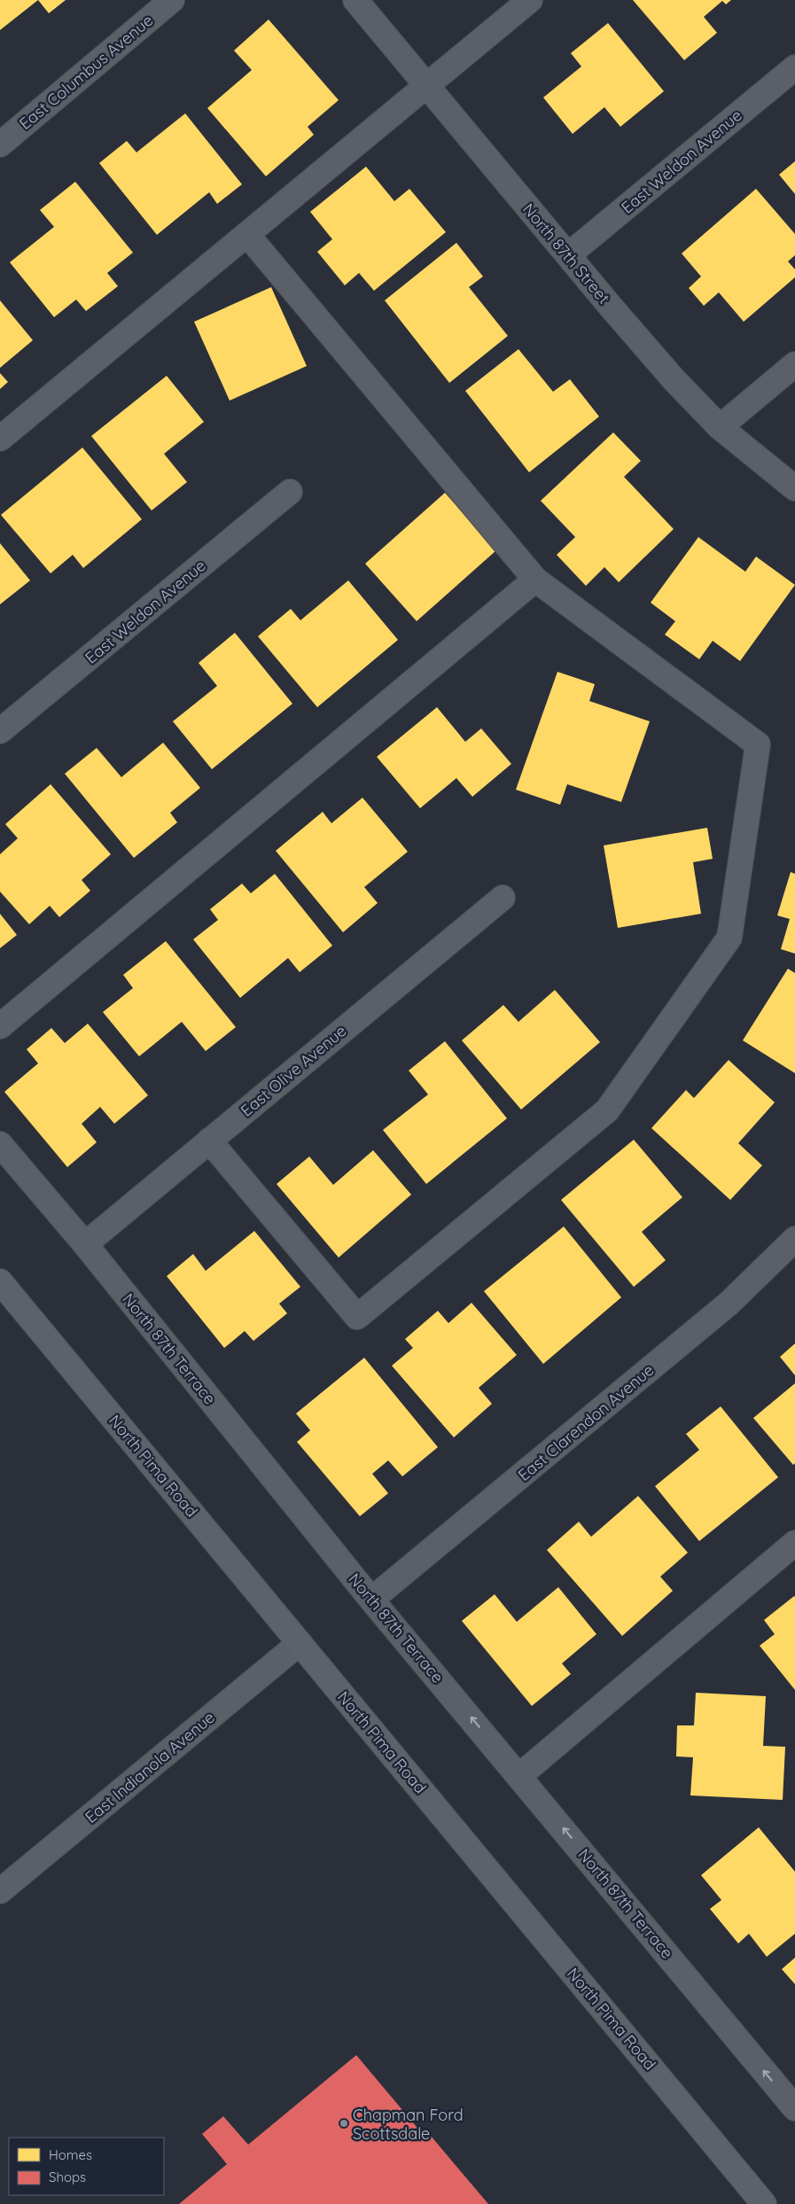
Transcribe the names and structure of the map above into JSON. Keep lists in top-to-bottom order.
{
  "streets": {
    "main road": ["North Pima Road"],
    "street": [
      "East Columbus Avenue",
      "East Weldon Avenue",
      "North 87th Street",
      "East Olive Avenue",
      "North 87th Terrace",
      "East Clarendon Avenue",
      "East Indianola Avenue"
    ]
  },
  "crossings": [
    ["East Weldon Avenue", "North 87th Street"],
    ["East Olive Avenue", "North 87th Terrace"],
    ["North 87th Terrace", "East Clarendon Avenue"],
    ["North Pima Road", "East Indianola Avenue"]
  ],
  "one_way": ["North 87th Terrace"],
  "places": ["Chapman Ford Scottsdale"],
  "legend": ["Homes", "Shops"]
}
